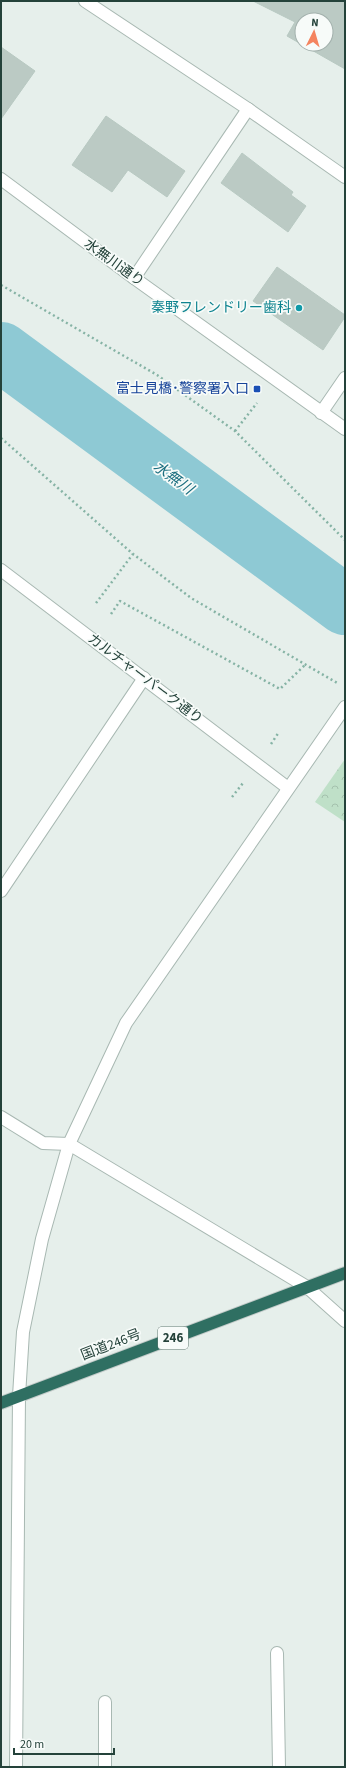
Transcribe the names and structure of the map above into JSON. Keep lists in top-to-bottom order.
{
  "streets": {
    "highway": ["246", "国道246号"],
    "street": ["水無川通り", "カルチャーパーク通り"]
  },
  "water": ["水無川"],
  "places": {
    "other": ["秦野フレンドリー歯科"],
    "transit": ["富士見橋･警察署入口"]
  },
  "scale_bar": "20 m",
  "north": "top"
}
